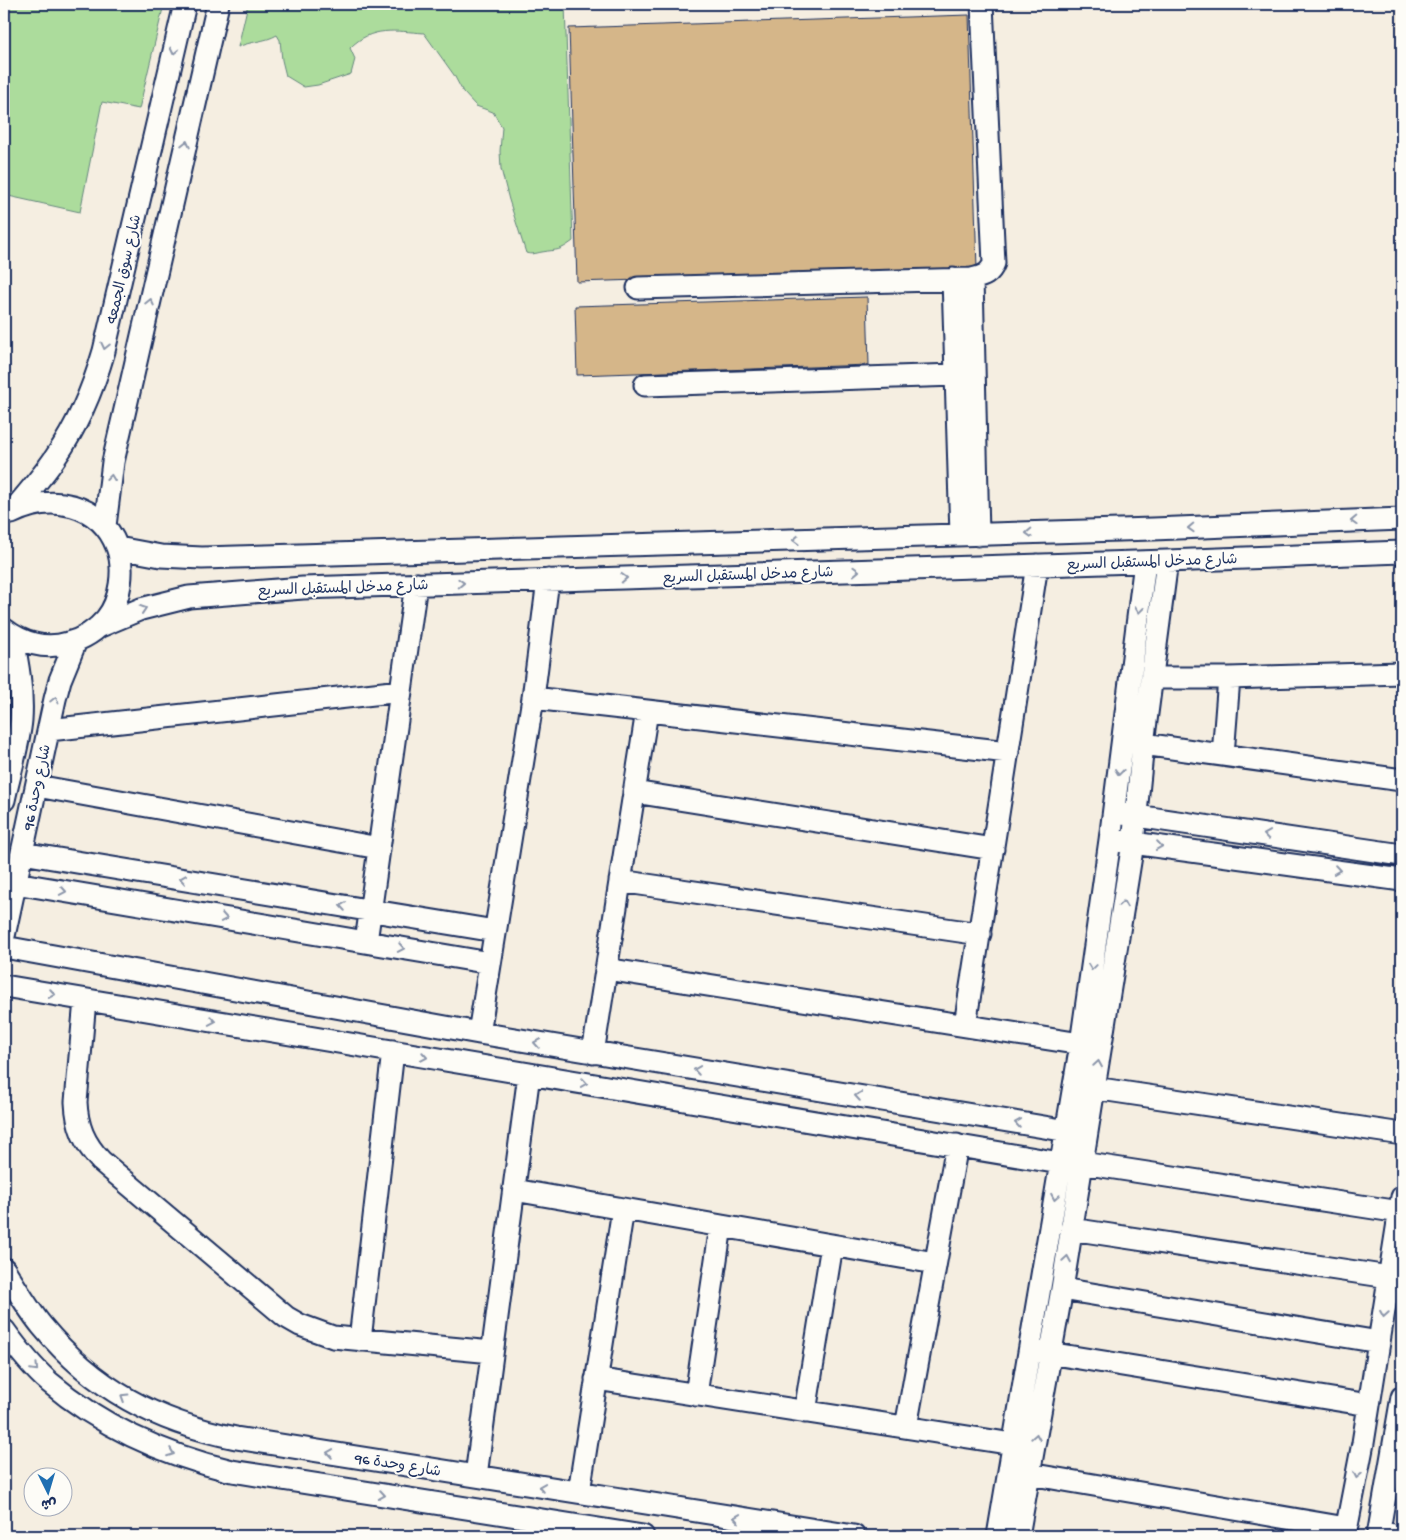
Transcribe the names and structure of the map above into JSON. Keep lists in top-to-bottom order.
{
  "streets": {
    "street": ["شارع سوق الجمعه", "شارع مدخل المستقبل السريع", "شارع وحدة 96"]
  },
  "north": "bottom"
}
